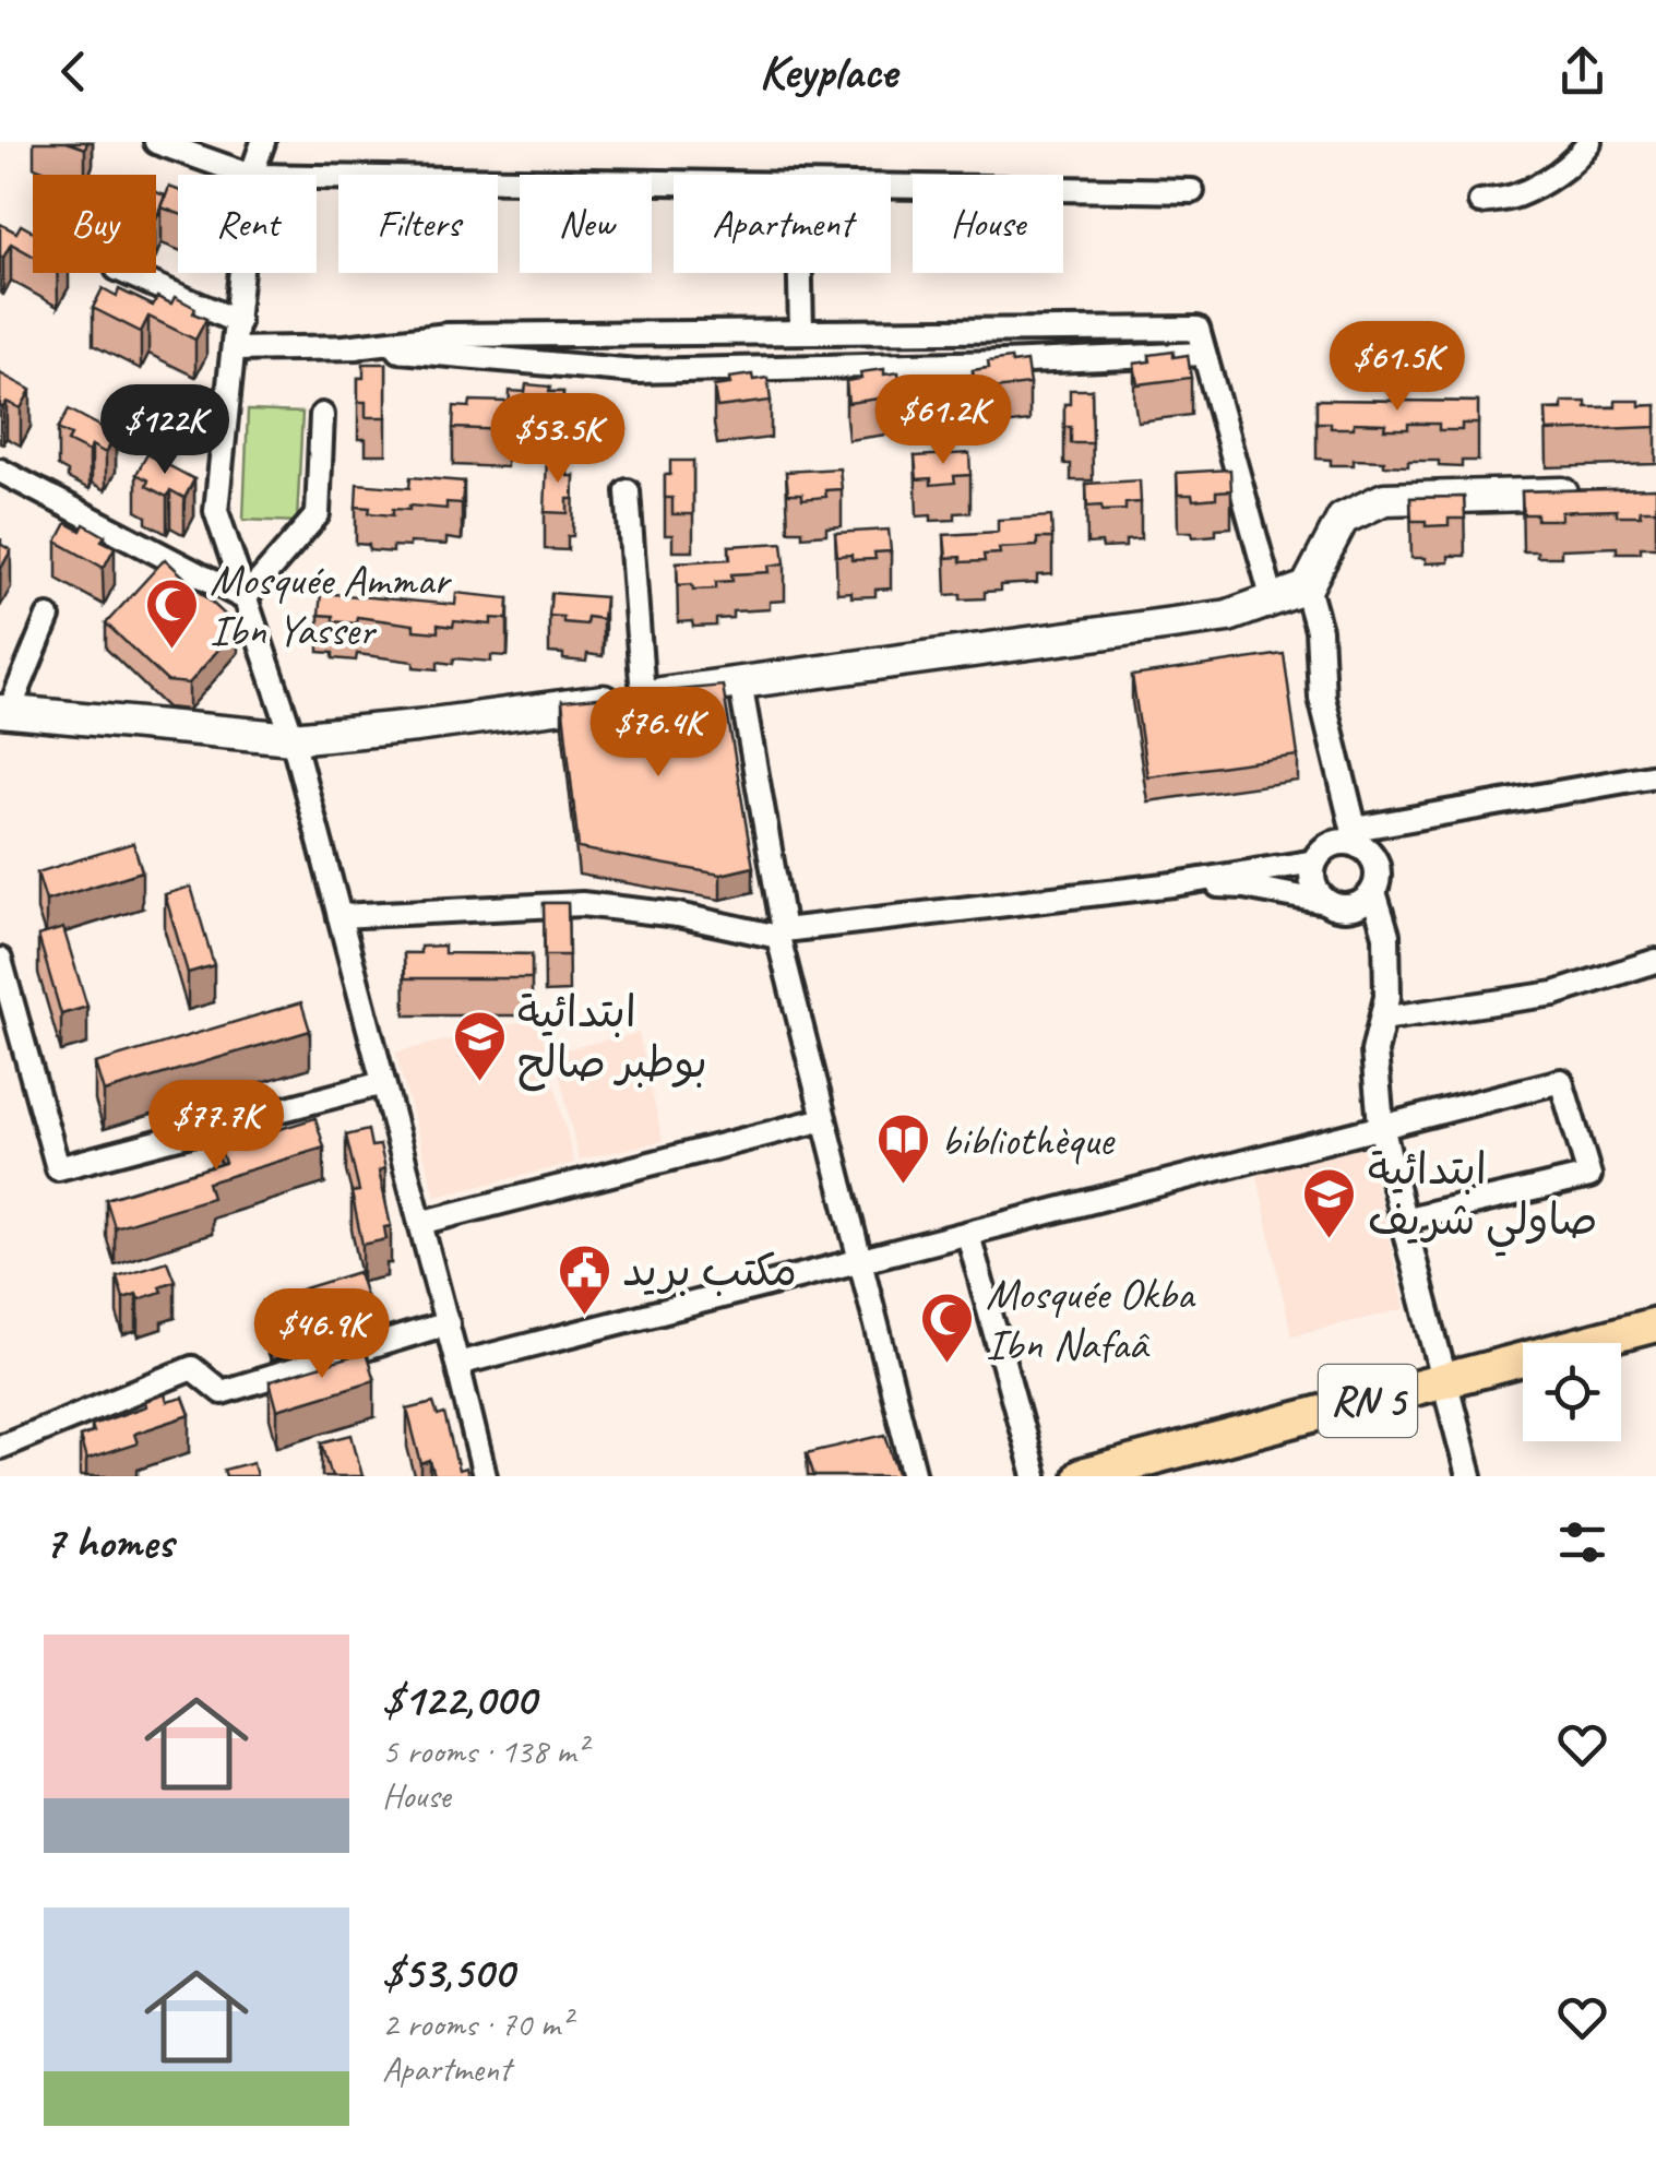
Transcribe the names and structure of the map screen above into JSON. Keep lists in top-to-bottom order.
{
  "streets": {
    "main road": ["RN 5"]
  },
  "places": {
    "mosque": ["Mosquée Ammar Ibn Yasser", "Mosquée Okba Ibn Nafaâ"],
    "school or university": ["ابتدائية بوطبر صالح", "ابتدائية صاولي شريف"],
    "library": ["bibliothèque"],
    "public building": ["مكتب بريد"]
  },
  "page": {
    "header": "Keyplace",
    "chip": [
      "Buy",
      "Rent",
      "Filters",
      "New",
      "Apartment",
      "House"
    ],
    "price": [
      "$61.5K",
      "$61.2K",
      "$122K",
      "$53.5K",
      "$76.4K",
      "$77.7K",
      "$46.9K"
    ],
    "heading": "7 homes",
    "list": [
      {
        "name": "$122,000",
        "note": "5 rooms · 138 m² · House"
      },
      {
        "name": "$53,500",
        "note": "2 rooms · 70 m² · Apartment"
      }
    ]
  }
}
